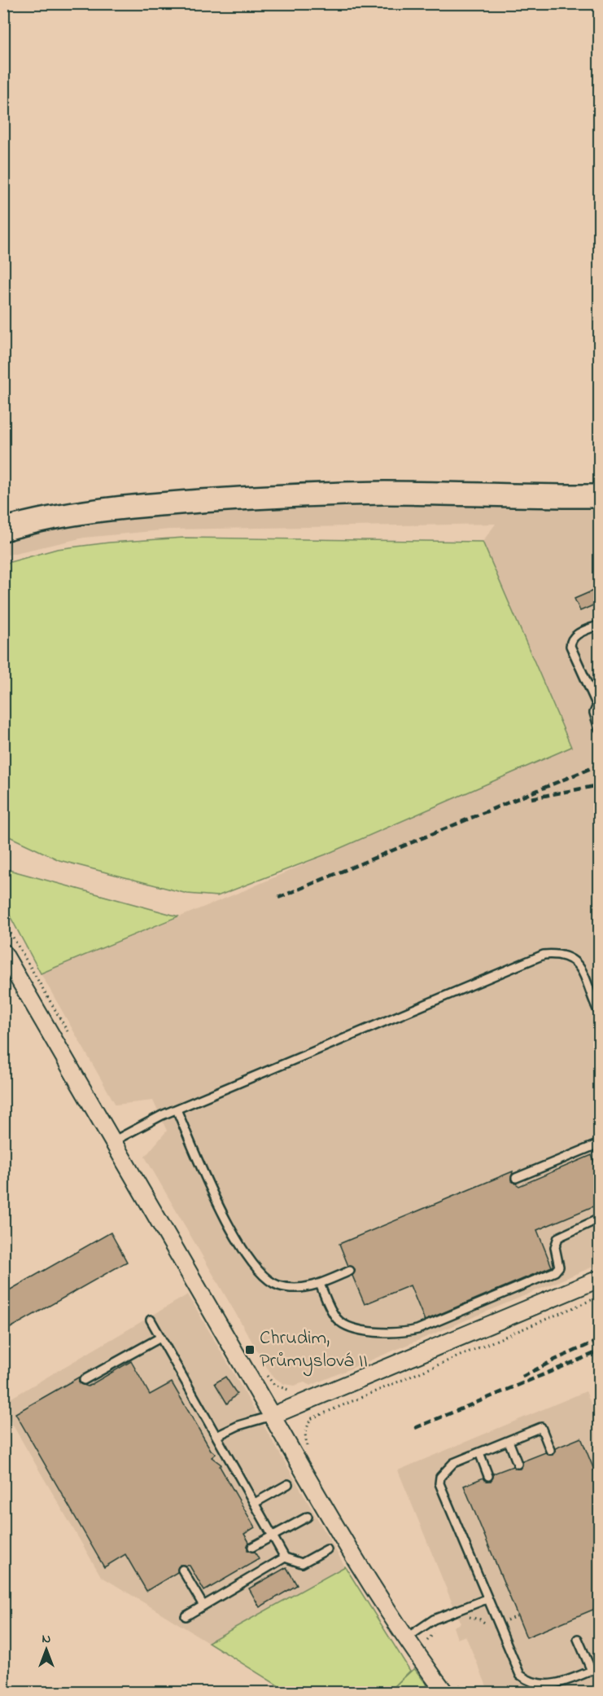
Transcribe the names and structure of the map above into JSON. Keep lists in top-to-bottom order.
{
  "places": {
    "transit": ["Chrudim, Průmyslová II"]
  },
  "north": "top"
}
